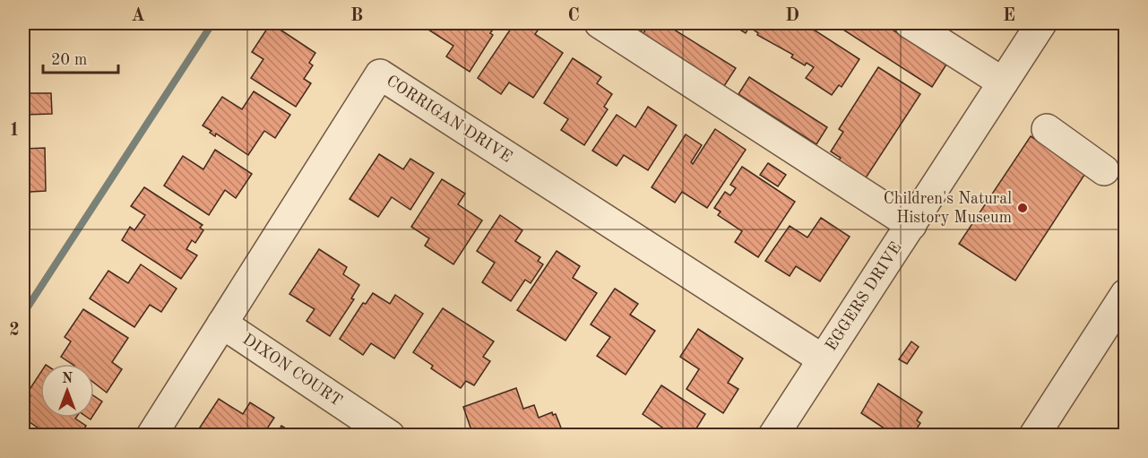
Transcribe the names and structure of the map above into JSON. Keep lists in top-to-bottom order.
{
  "streets": {
    "street": ["CORRIGAN DRIVE", "EGGERS DRIVE", "DIXON COURT"]
  },
  "crossings": [
    ["CORRIGAN DRIVE", "EGGERS DRIVE"],
    ["CORRIGAN DRIVE", "DIXON COURT"]
  ],
  "places": ["Children's Natural History Museum"],
  "scale_bar": "20 m",
  "north": "top",
  "grid": {
    "columns": [
      "A",
      "B",
      "C",
      "D",
      "E"
    ],
    "rows": ["1", "2"]
  }
}
